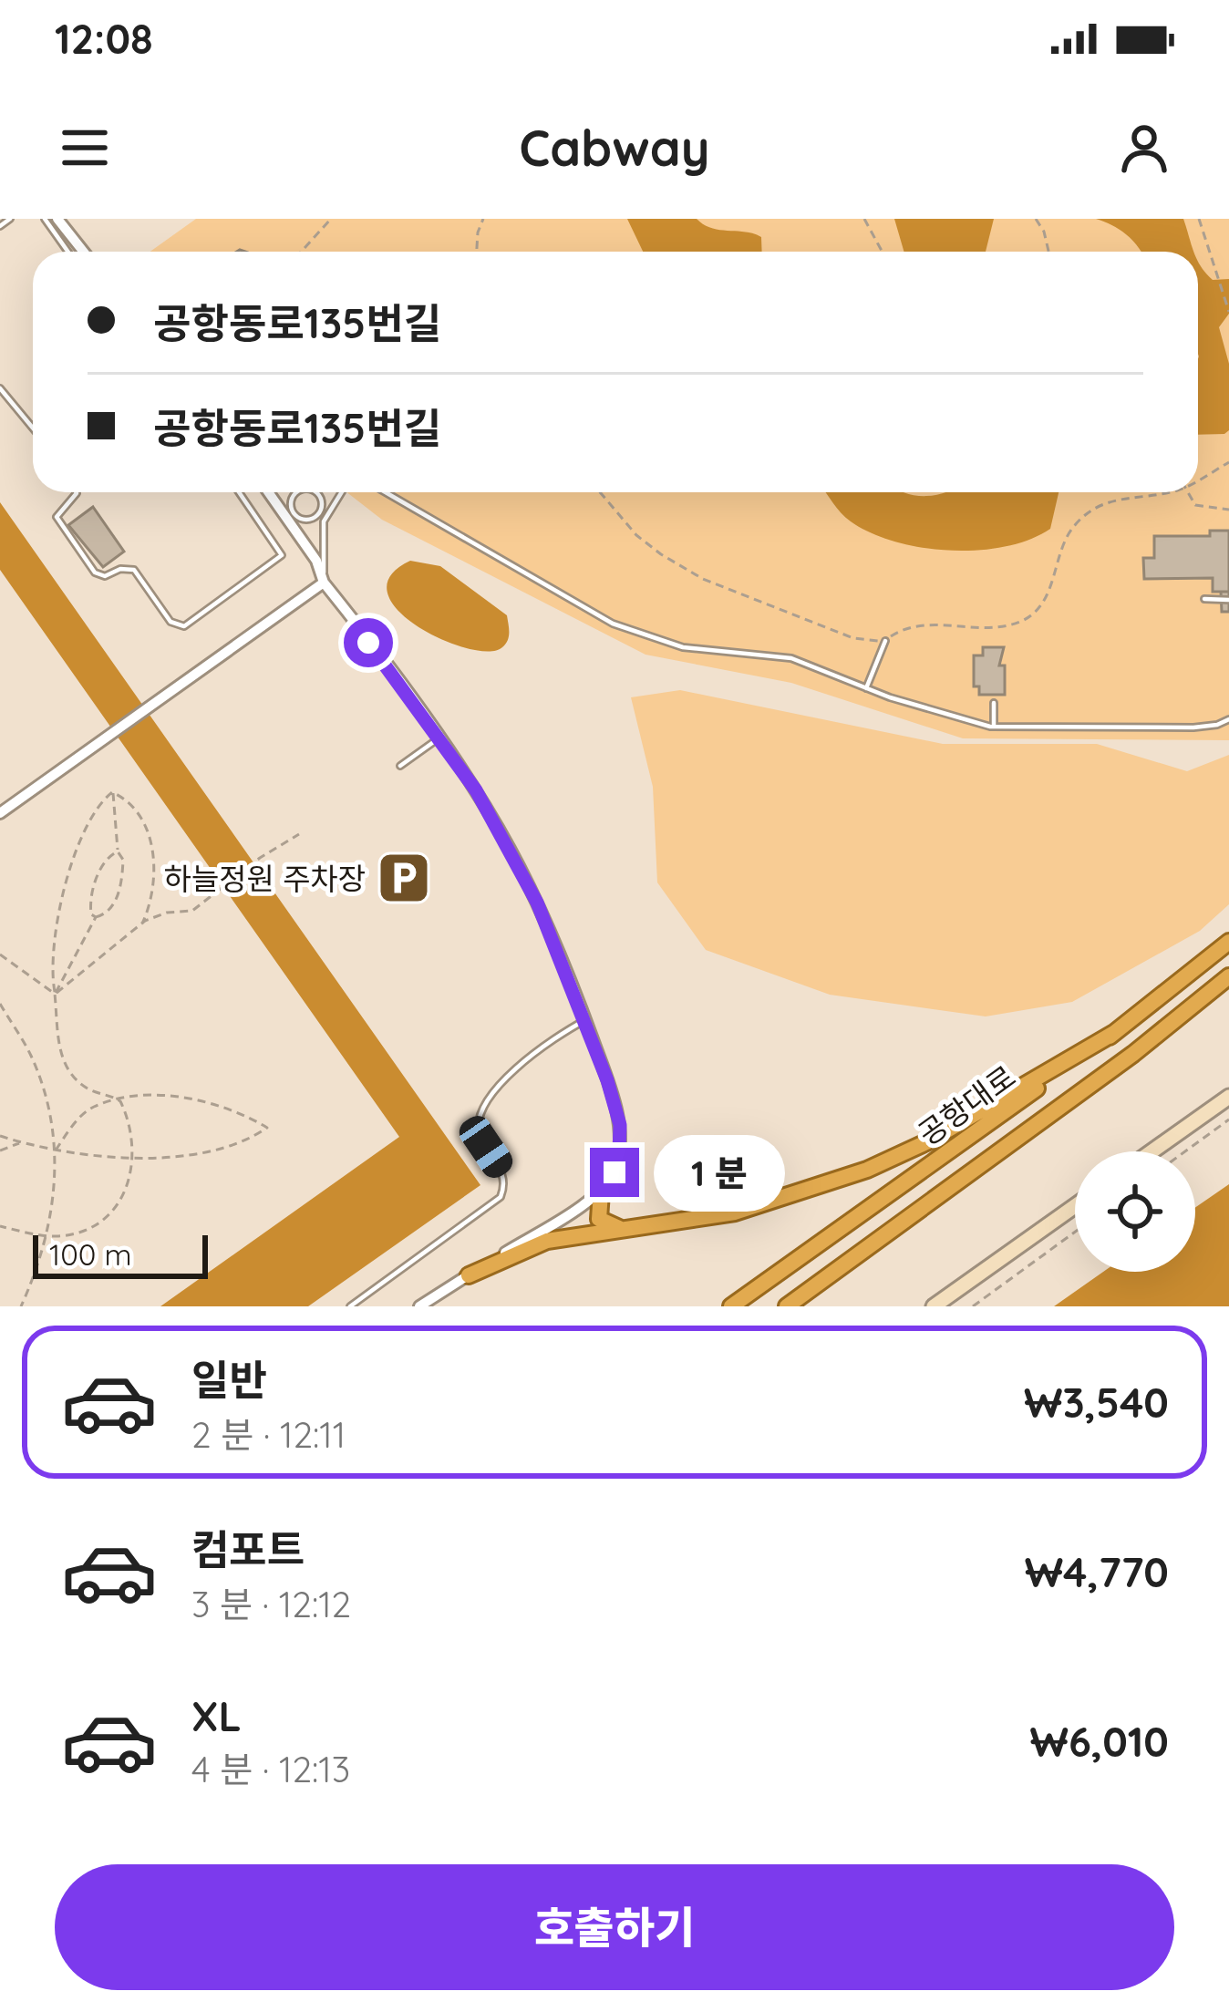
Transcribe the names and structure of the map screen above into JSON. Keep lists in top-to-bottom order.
{
  "streets": {
    "highway": ["공항대로"]
  },
  "places": {
    "parking": ["하늘정원 주차장"]
  },
  "scale_bar": "100 m",
  "page": {
    "status": "12:08",
    "header": "Cabway",
    "banner": ["공항동로135번길", "공항동로135번길"],
    "bubble": "1 분",
    "scale": "100 m",
    "list": [
      {
        "name": "일반",
        "note": "2 분 · 12:11",
        "value": "₩3,540"
      },
      {
        "name": "컴포트",
        "note": "3 분 · 12:12",
        "value": "₩4,770"
      },
      {
        "name": "XL",
        "note": "4 분 · 12:13",
        "value": "₩6,010"
      }
    ],
    "buttons": "호출하기"
  }
}
